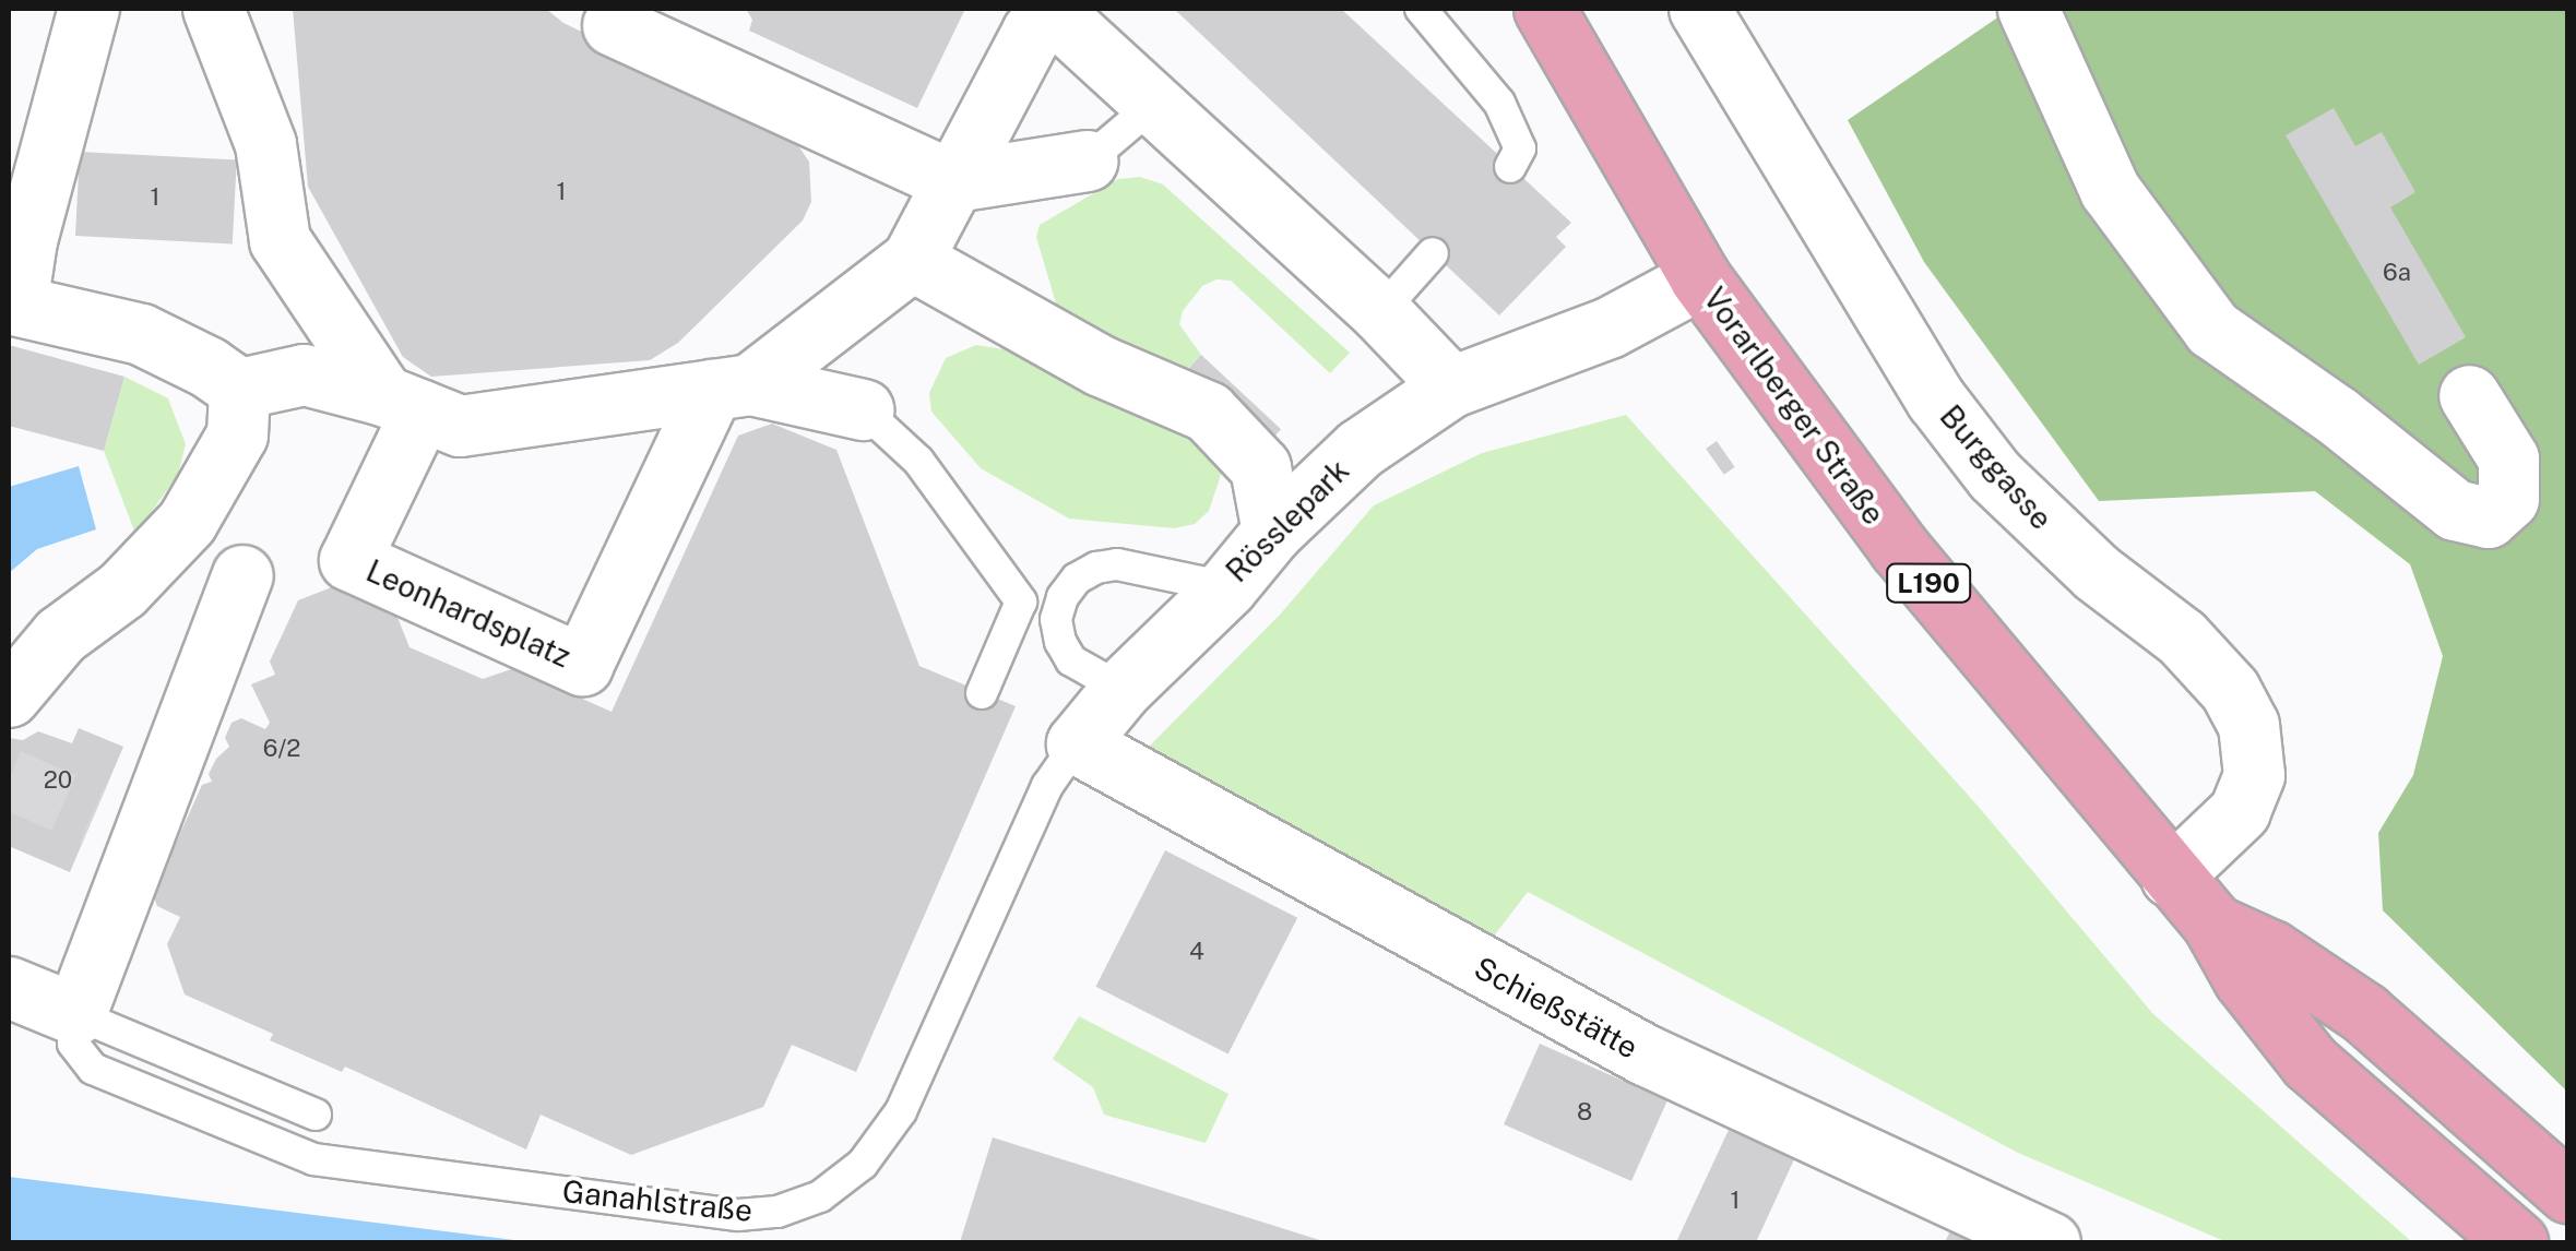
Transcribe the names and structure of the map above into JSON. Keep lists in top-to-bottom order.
{
  "streets": {
    "main road": ["Vorarlberger Straße", "L190"],
    "street": [
      "Burggasse",
      "Rösslepark",
      "Leonhardsplatz",
      "Schießstätte",
      "Ganahlstraße"
    ]
  },
  "crossings": [
    ["Vorarlberger Straße", "Burggasse"],
    ["Vorarlberger Straße", "Rösslepark"],
    ["Rösslepark", "Ganahlstraße"],
    ["Schießstätte", "Ganahlstraße"]
  ],
  "house_numbers": [
    "1",
    "1",
    "6a",
    "6/2",
    "20",
    "4",
    "8",
    "1"
  ]
}
